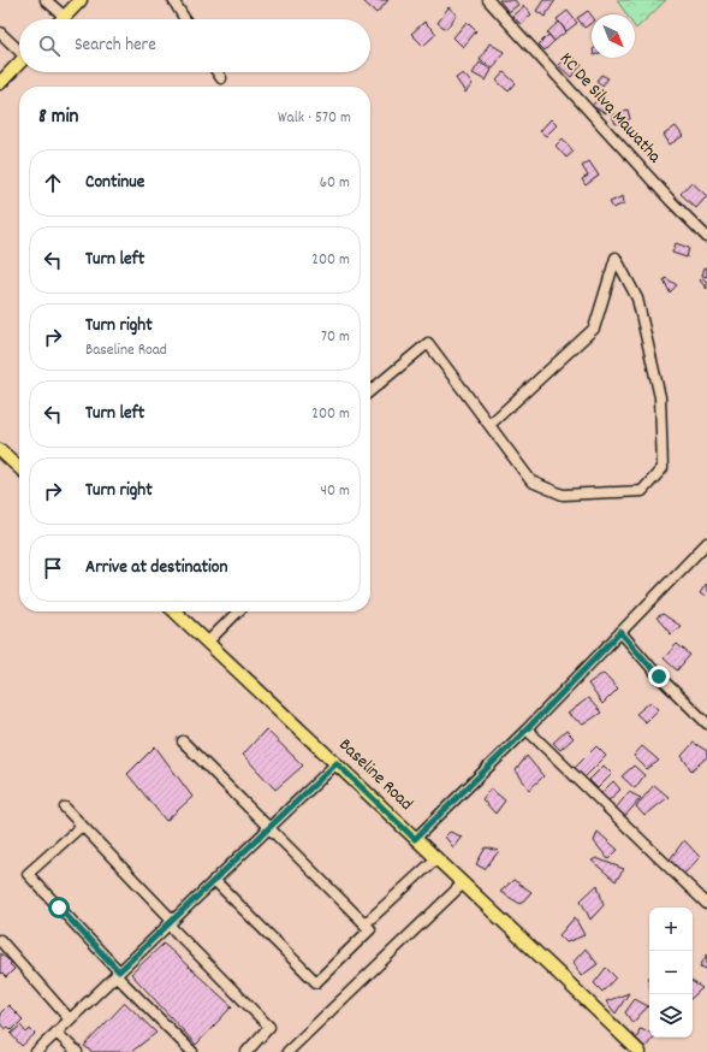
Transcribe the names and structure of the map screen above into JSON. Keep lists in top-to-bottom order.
{
  "streets": {
    "main road": ["Baseline Road"],
    "street": ["KC De Silva Mawatha"]
  },
  "north": "bottom right",
  "page": {
    "search": "Search here",
    "heading": ["8 min", "Walk · 570 m"],
    "list": [
      ["Continue", "60 m"],
      ["Turn left", "200 m"],
      ["Turn right", "Baseline Road", "70 m"],
      ["Turn left", "200 m"],
      ["Turn right", "40 m"],
      "Arrive at destination"
    ],
    "map_buttons": ["+", "−"]
  }
}
